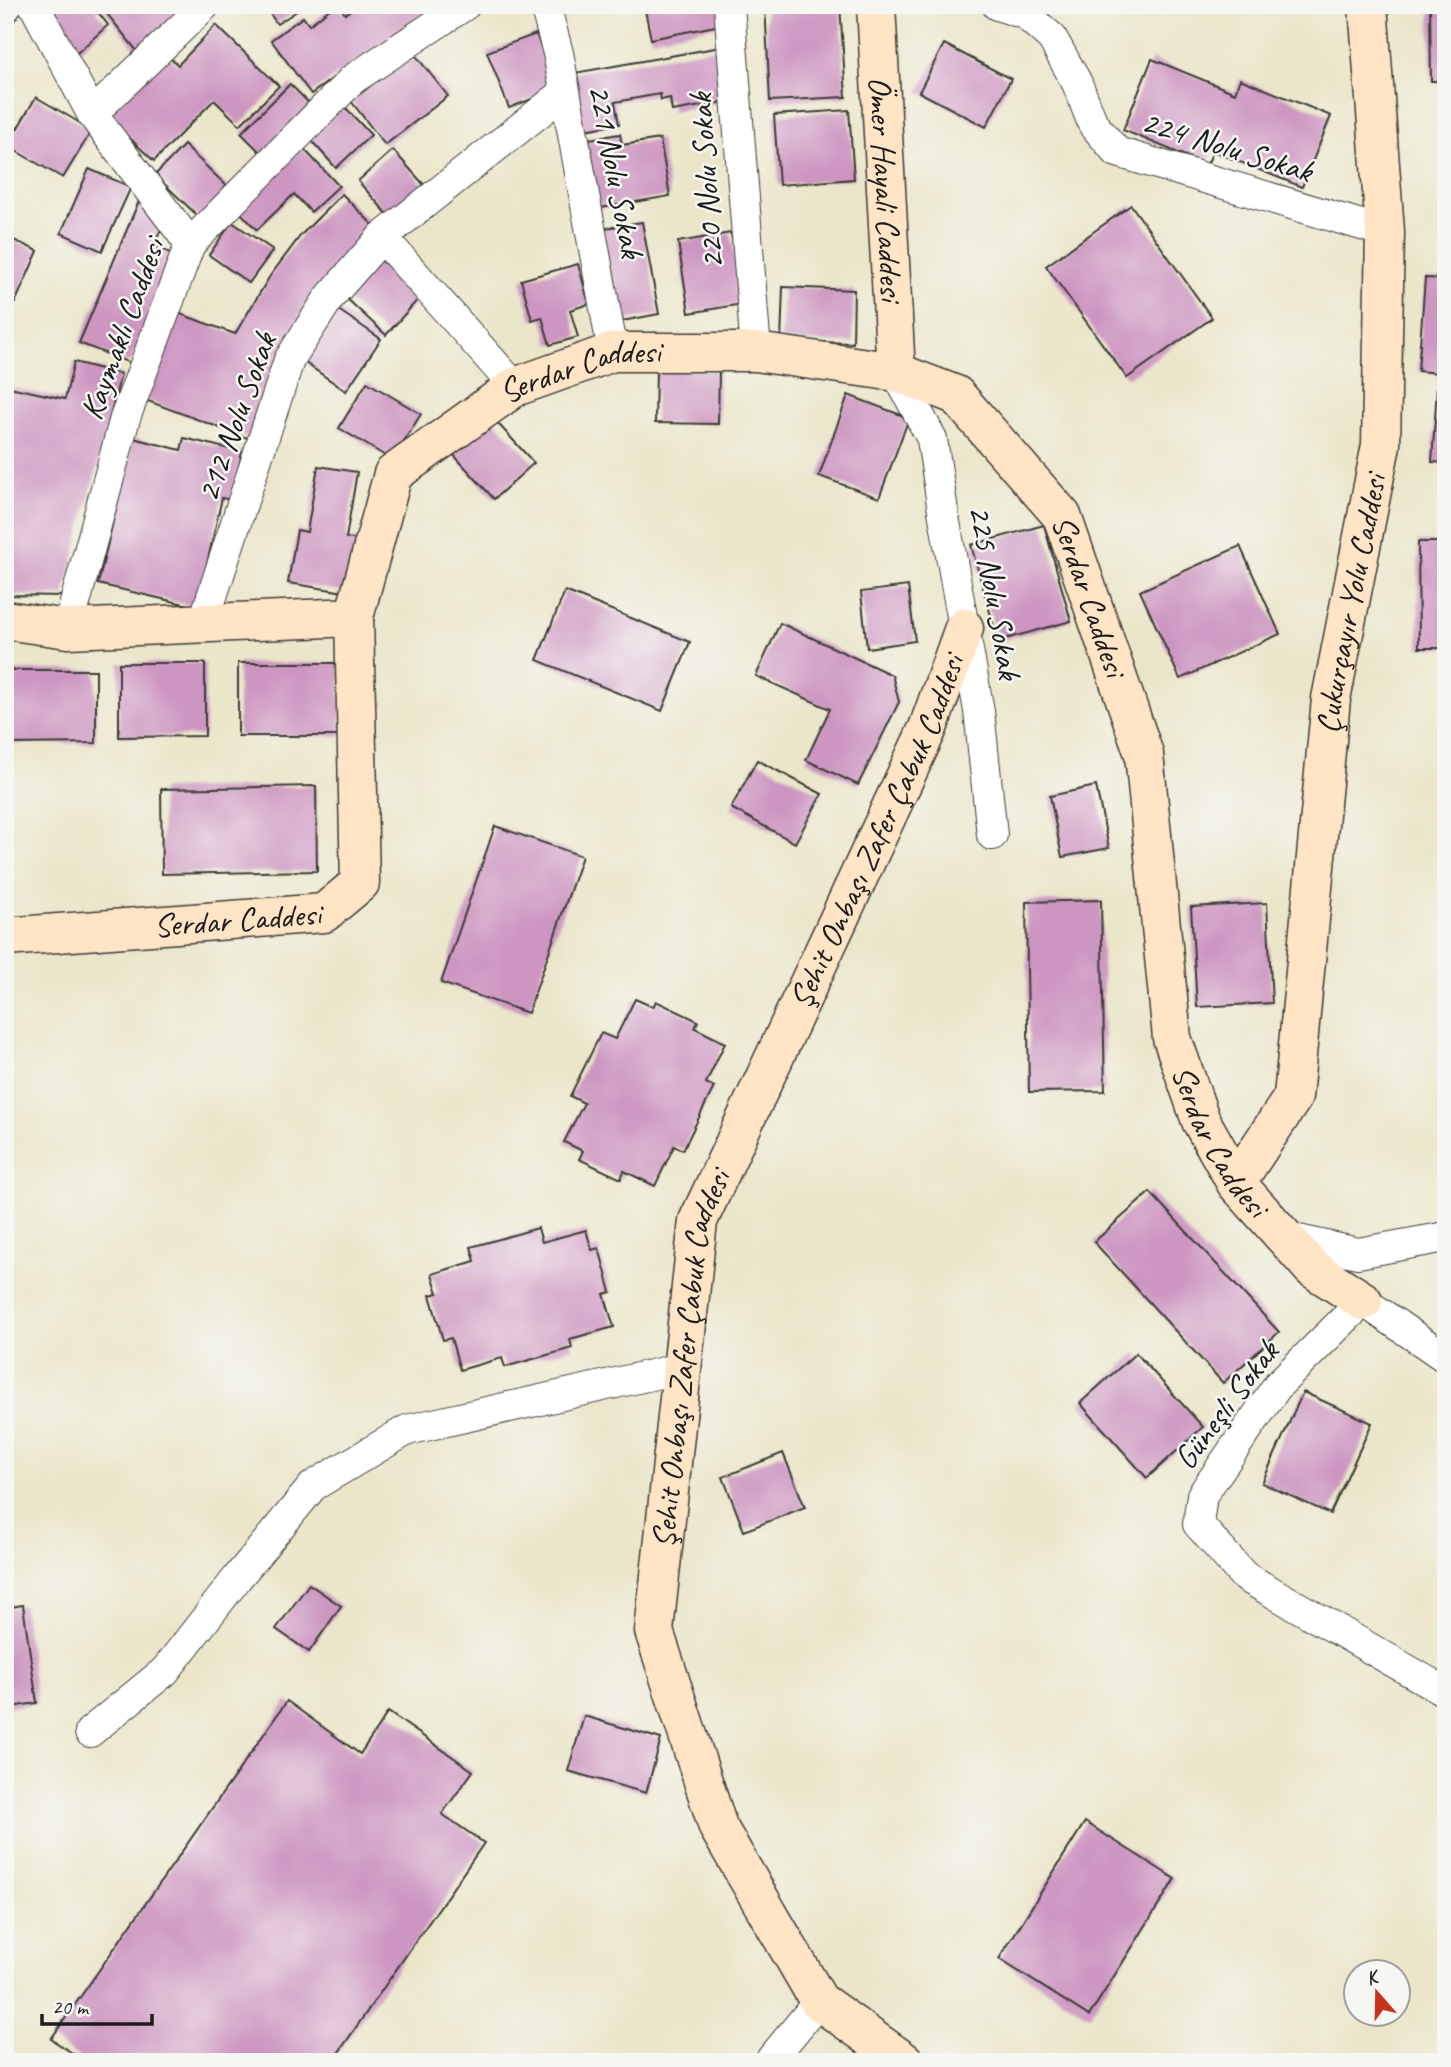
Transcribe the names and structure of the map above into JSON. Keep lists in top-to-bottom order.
{
  "streets": {
    "street": [
      "224 Nolu Sokak",
      "221 Nolu Sokak",
      "220 Nolu Sokak",
      "Ömer Hayali Caddesi",
      "Kaymaklı Caddesi",
      "Serdar Caddesi",
      "212 Nolu Sokak",
      "225 Nolu Sokak",
      "Çukurçayır Yolu Caddesi",
      "Şehit Onbaşı Zafer Çabuk Caddesi",
      "Güneşli Sokak"
    ]
  },
  "crossings": [
    ["224 Nolu Sokak", "Çukurçayır Yolu Caddesi"],
    ["221 Nolu Sokak", "Serdar Caddesi"],
    ["221 Nolu Sokak", "212 Nolu Sokak"],
    ["220 Nolu Sokak", "Serdar Caddesi"],
    ["Ömer Hayali Caddesi", "Serdar Caddesi"],
    ["Ömer Hayali Caddesi", "225 Nolu Sokak"],
    ["Serdar Caddesi", "225 Nolu Sokak"],
    ["Serdar Caddesi", "Çukurçayır Yolu Caddesi"],
    ["Serdar Caddesi", "Güneşli Sokak"],
    ["225 Nolu Sokak", "Şehit Onbaşı Zafer Çabuk Caddesi"]
  ],
  "scale_bar": "20 m",
  "north": "top"
}
